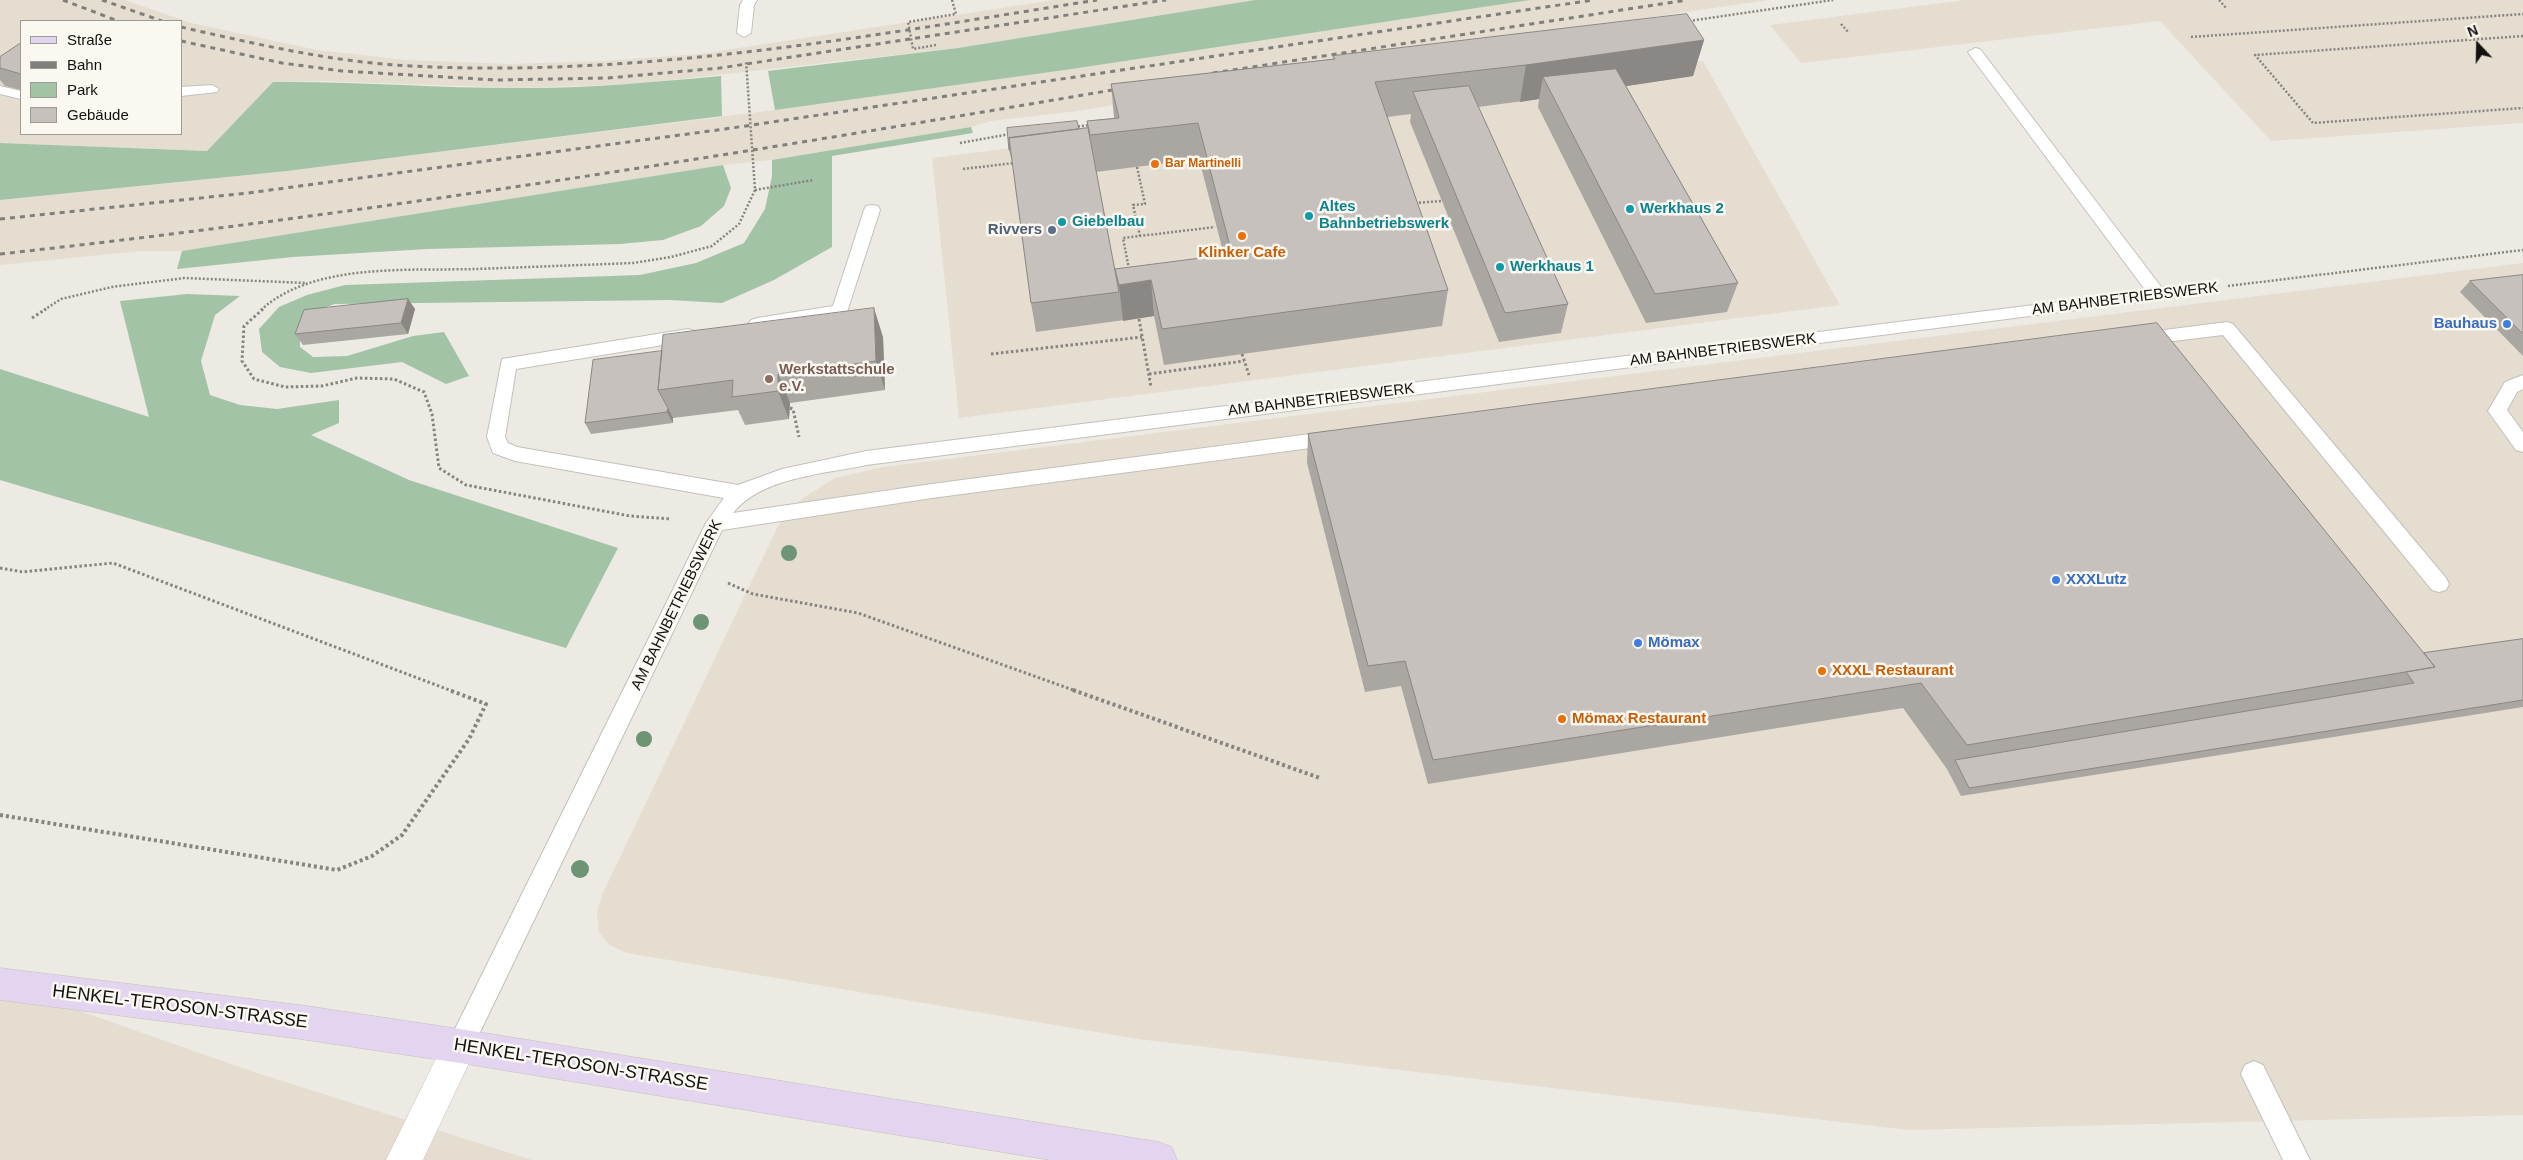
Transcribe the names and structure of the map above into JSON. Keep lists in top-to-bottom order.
{
  "streets": {
    "street": ["HENKEL-TEROSON-STRASSE"],
    "lane": ["AM BAHNBETRIEBSWERK"]
  },
  "crossings": [
    ["AM BAHNBETRIEBSWERK", "HENKEL-TEROSON-STRASSE"]
  ],
  "places": [
    "Bar Martinelli",
    "Werkhaus 2",
    "Altes Bahnbetriebswerk",
    "Giebelbau",
    "Rivvers",
    "Klinker Cafe",
    "Werkhaus 1",
    "Bauhaus",
    "Werkstattschule e.V.",
    "XXXLutz",
    "Mömax",
    "XXXL Restaurant",
    "Mömax Restaurant"
  ],
  "legend": [
    "Straße",
    "Bahn",
    "Park",
    "Gebäude"
  ],
  "north": "top"
}
